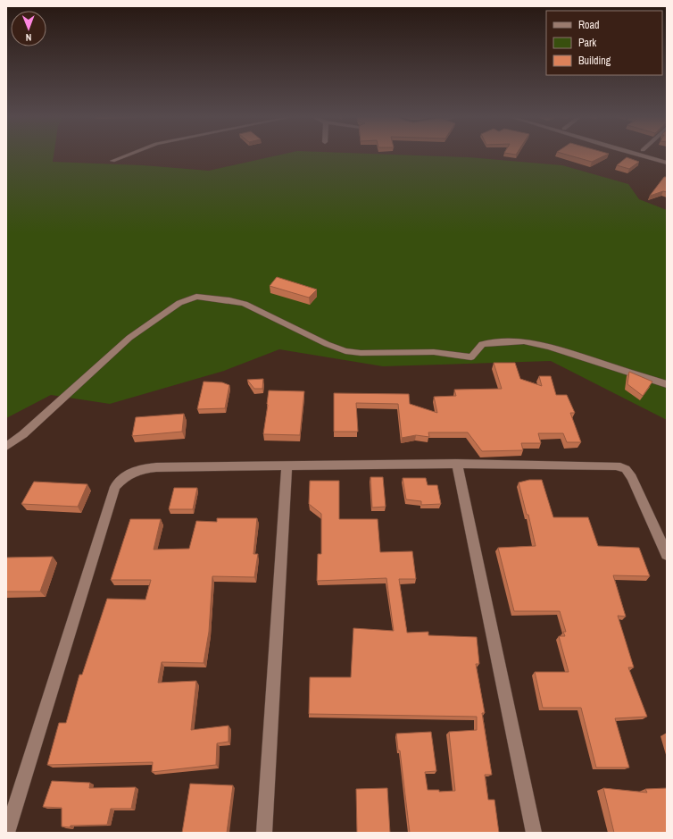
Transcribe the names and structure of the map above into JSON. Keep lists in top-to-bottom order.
{
  "legend": ["Road", "Park", "Building"],
  "north": "bottom"
}
